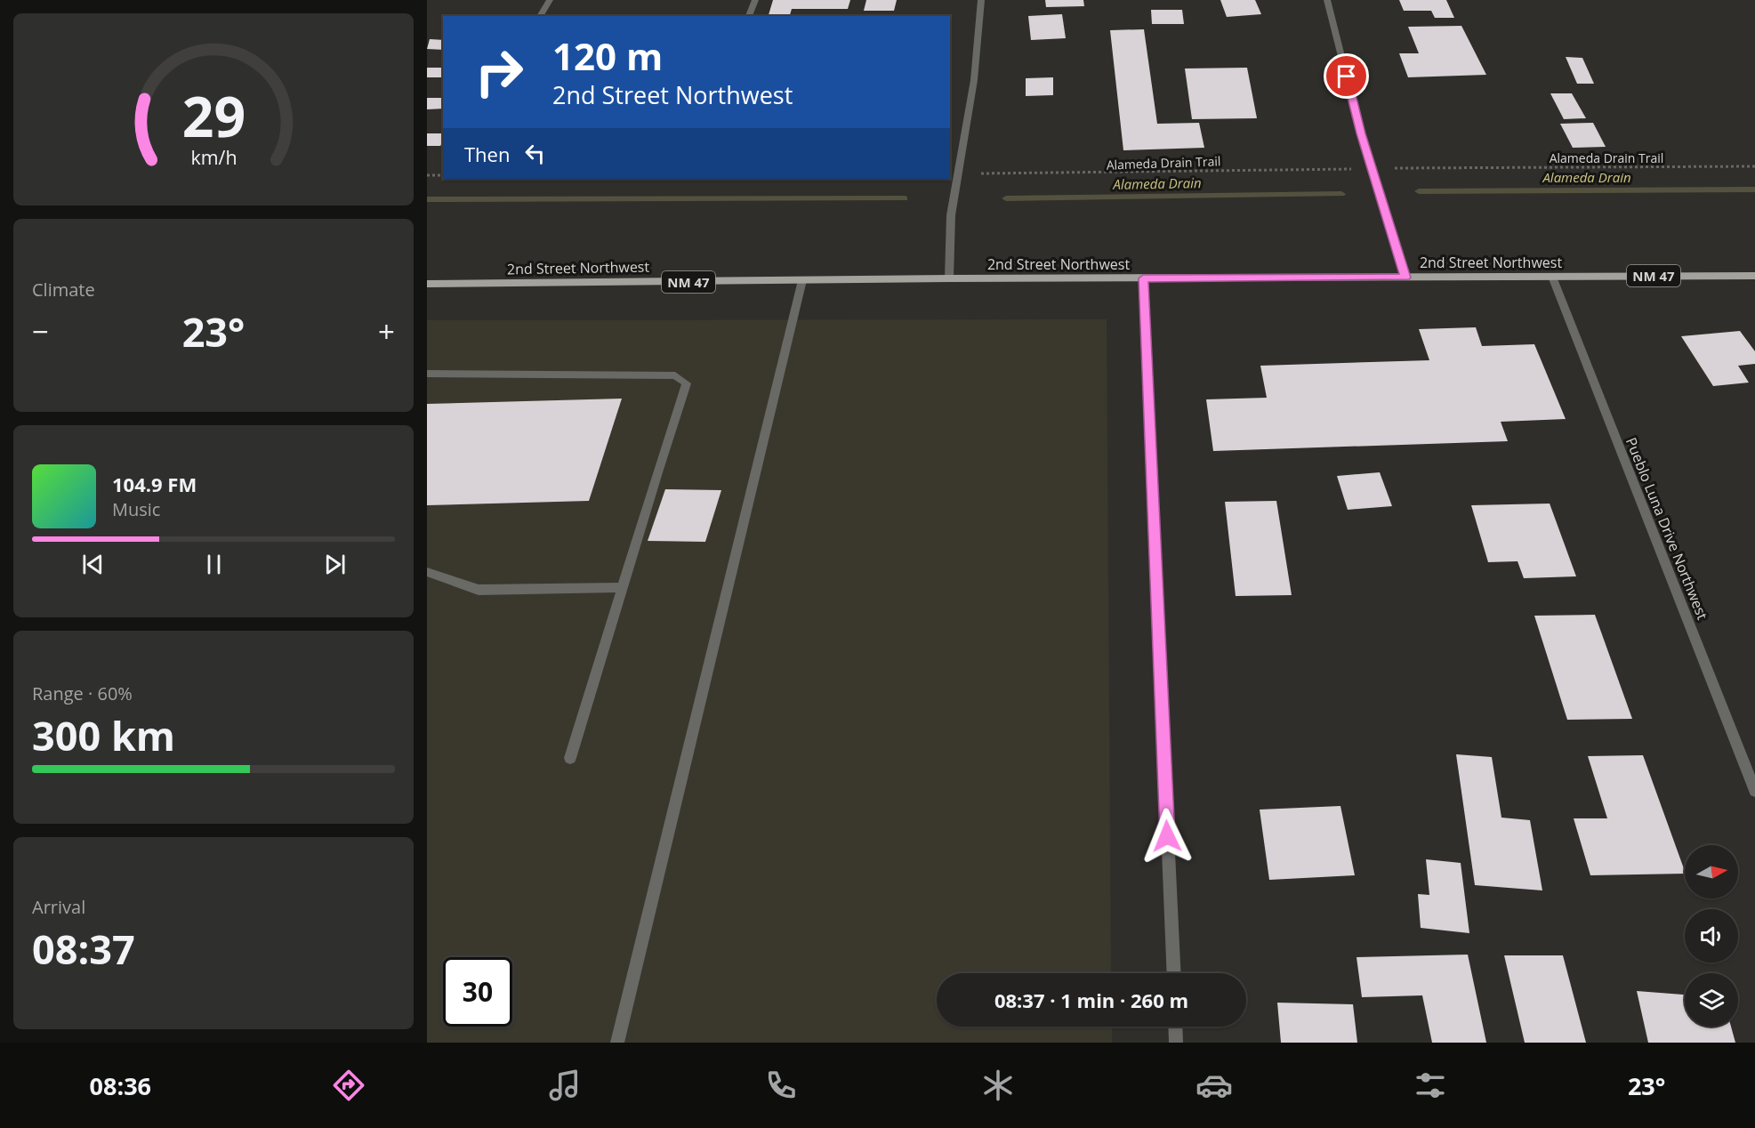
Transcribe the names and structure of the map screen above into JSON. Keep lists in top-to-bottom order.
{
  "streets": {
    "main road": ["2nd Street Northwest", "NM 47"],
    "street": ["Pueblo Luna Drive Northwest"],
    "path": ["Alameda Drain Trail"]
  },
  "crossings": [
    ["2nd Street Northwest", "Pueblo Luna Drive Northwest"]
  ],
  "water": ["Alameda Drain"],
  "north": "right",
  "page": {
    "turn": ["120 m", "2nd Street Northwest"],
    "then": "Then",
    "tile": [
      "Climate",
      ["Range · 60%", "300 km"],
      ["Arrival", "08:37"]
    ],
    "heat": ["−", "23°", "+"],
    "song": ["104.9 FM", "Music"],
    "limit": "30",
    "trip": "08:37 · 1 min · 260 m",
    "tabs": ["08:36", "23°"],
    "gauge": ["29", "km/h"]
  }
}
